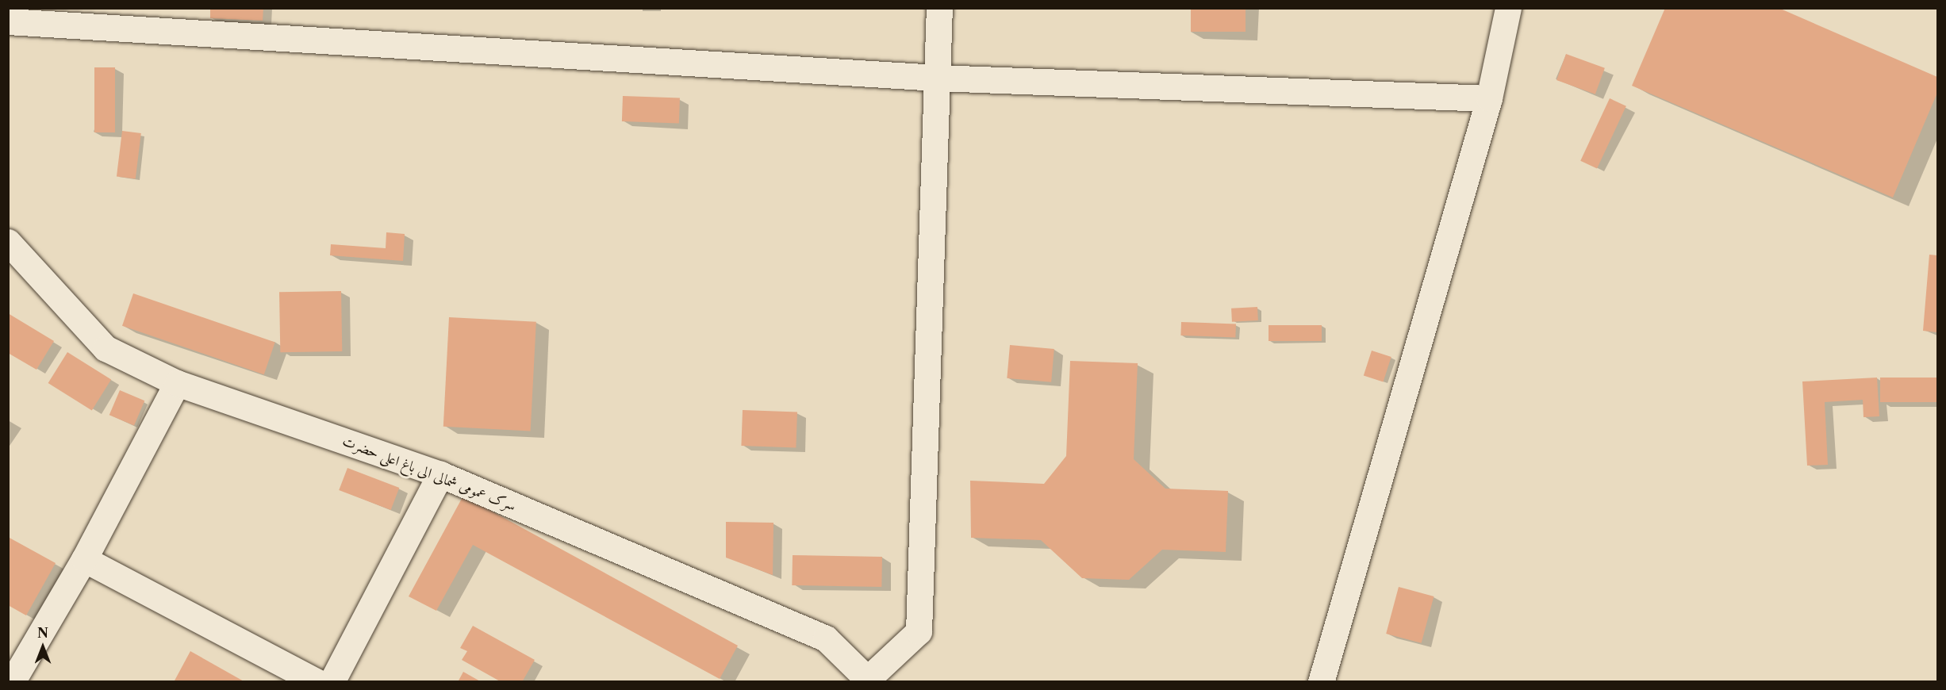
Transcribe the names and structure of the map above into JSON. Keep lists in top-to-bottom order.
{
  "streets": {
    "street": ["سرک عمومی شمالی الی باغ اعلی حضرت"]
  },
  "north": "top"
}
